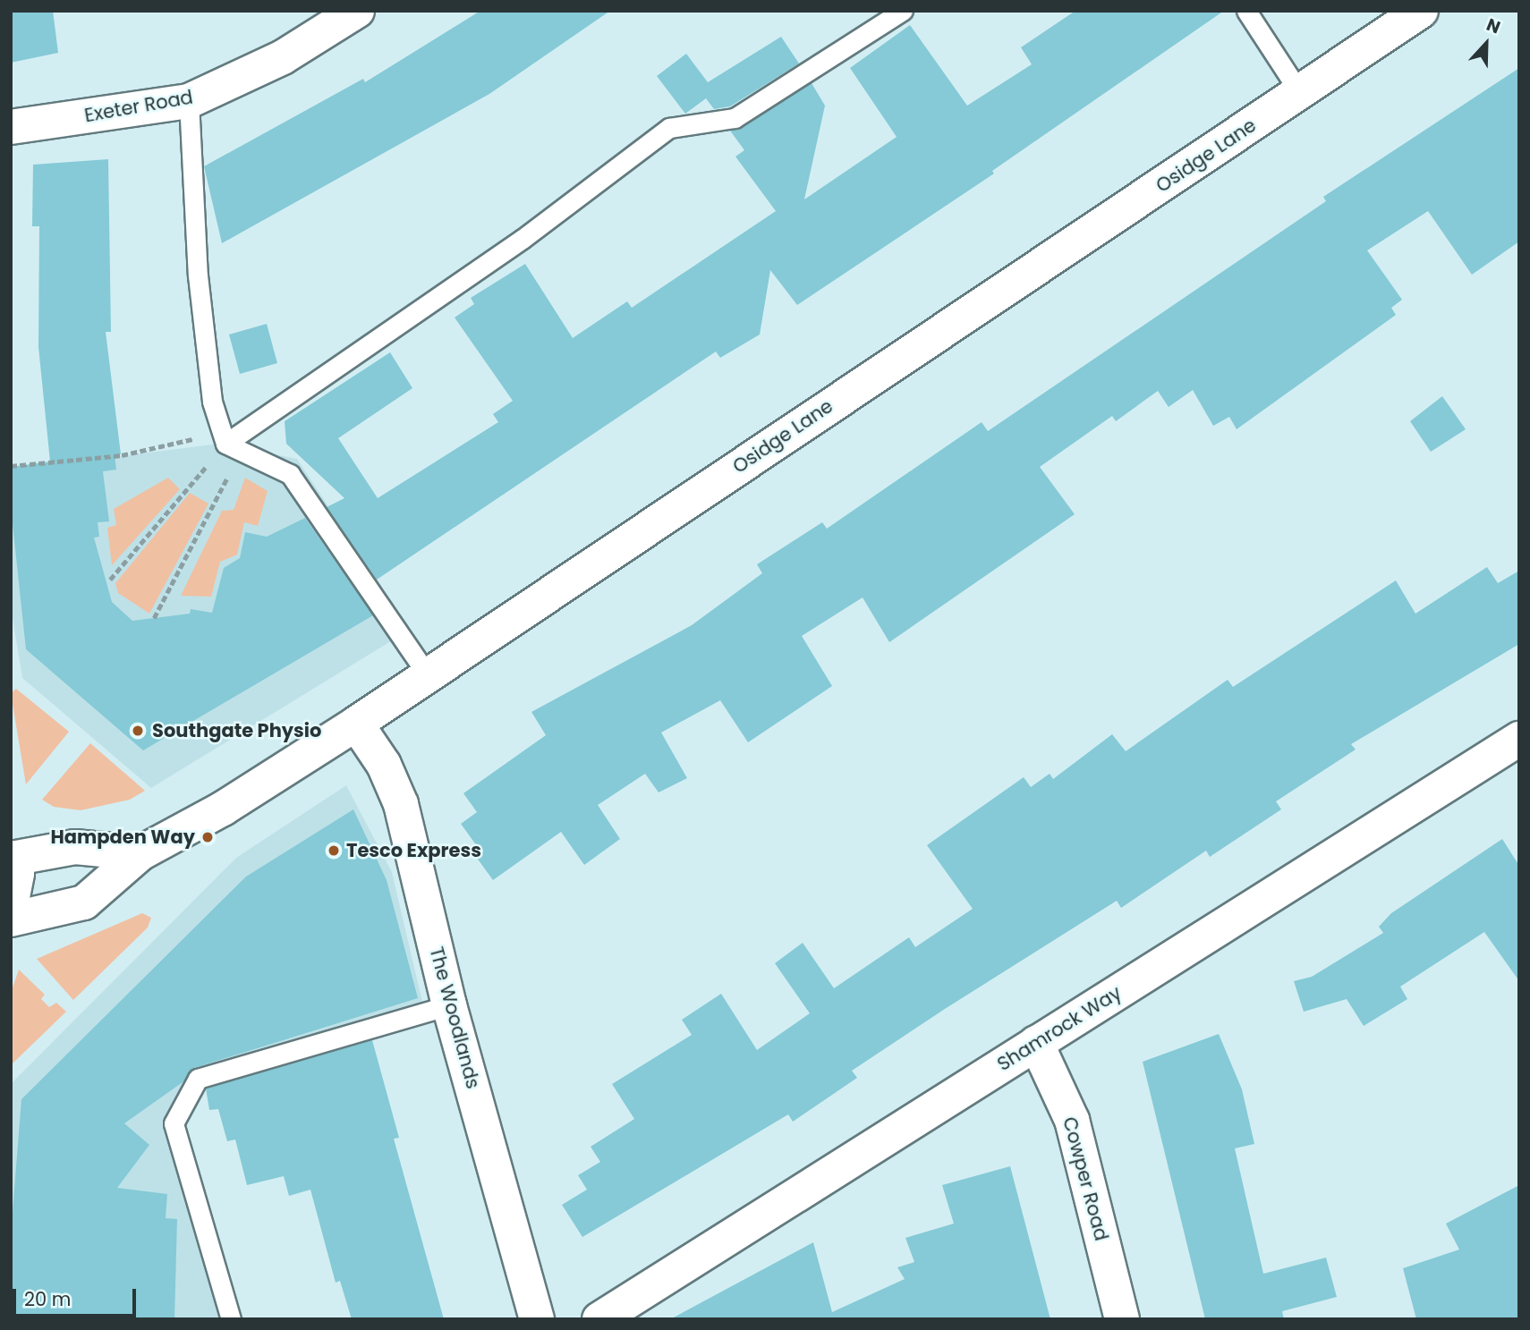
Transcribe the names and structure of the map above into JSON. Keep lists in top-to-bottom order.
{
  "streets": {
    "street": [
      "Exeter Road",
      "Osidge Lane",
      "The Woodlands",
      "Shamrock Way",
      "Cowper Road"
    ]
  },
  "crossings": [
    ["Osidge Lane", "The Woodlands"],
    ["Shamrock Way", "Cowper Road"]
  ],
  "places": ["Southgate Physio", "Hampden Way", "Tesco Express"],
  "scale_bar": "20 m",
  "north": "top"
}
